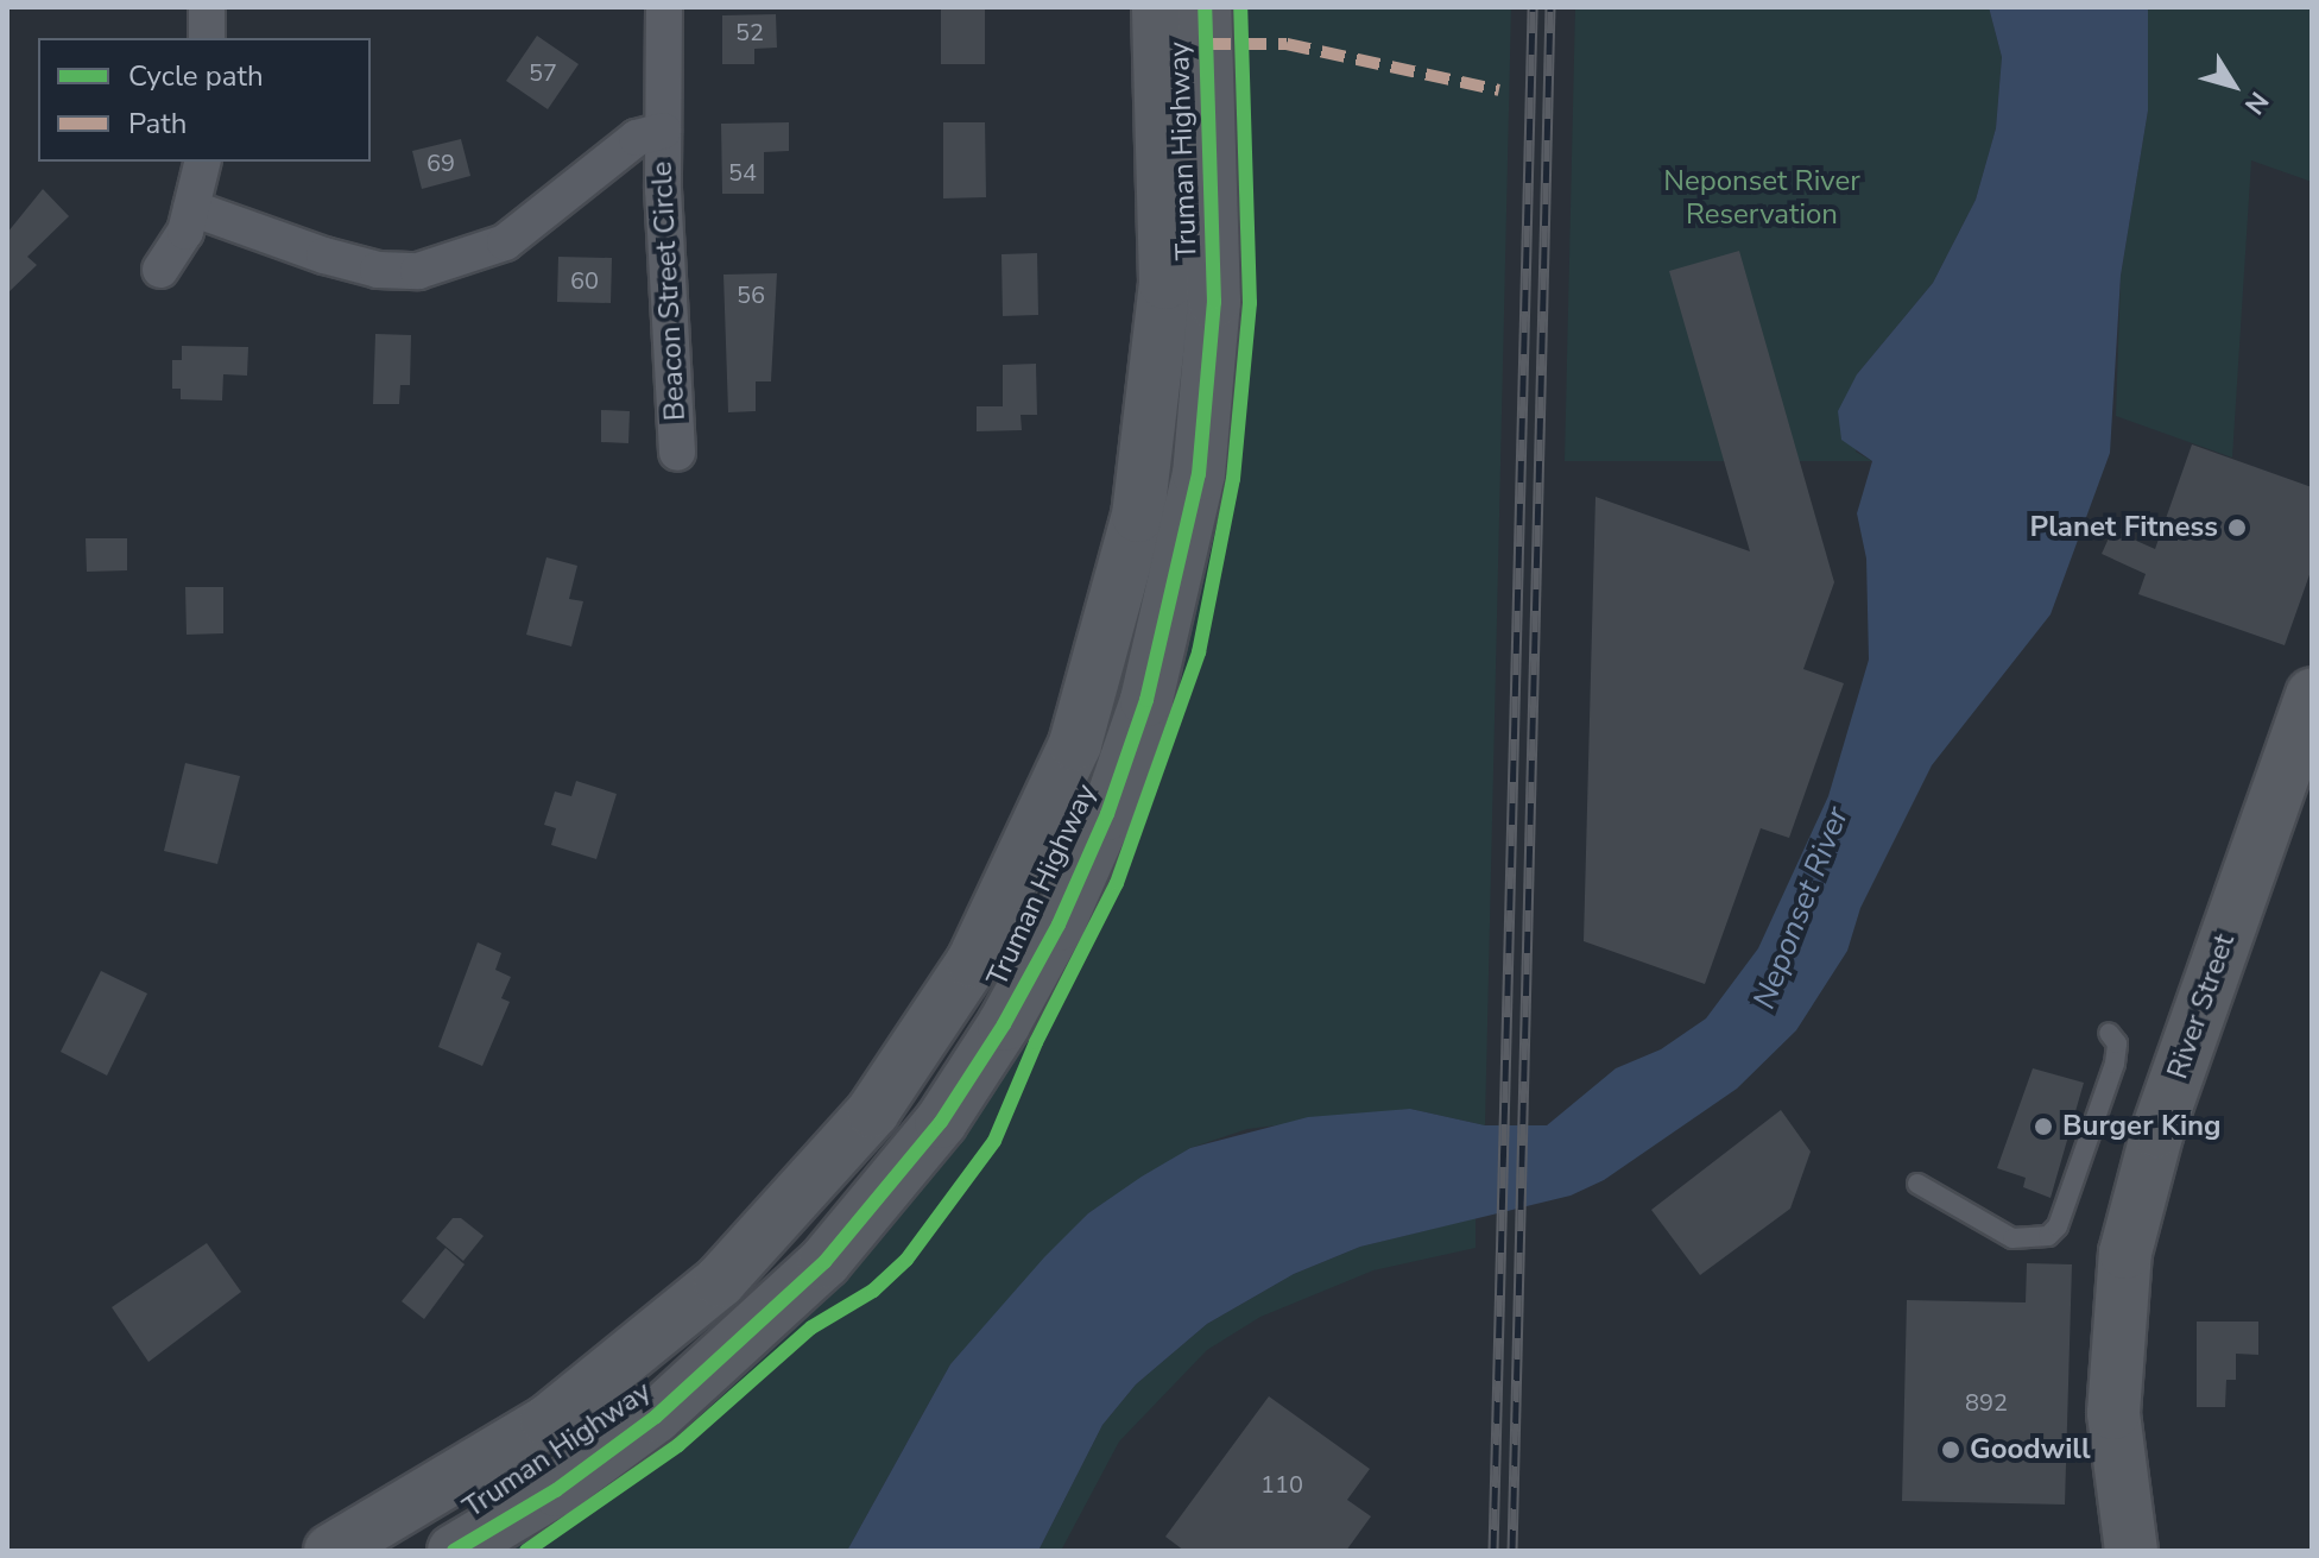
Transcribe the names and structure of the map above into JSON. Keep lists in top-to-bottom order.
{
  "streets": {
    "main road": ["Truman Highway", "River Street"],
    "street": ["Beacon Street Circle"]
  },
  "water": ["Neponset River"],
  "parks": ["Neponset River Reservation"],
  "places": ["Planet Fitness", "Burger King", "Goodwill"],
  "house_numbers": [
    "52",
    "57",
    "69",
    "54",
    "60",
    "56",
    "892",
    "110"
  ],
  "legend": ["Cycle path", "Path"],
  "north": "bottom right"
}
